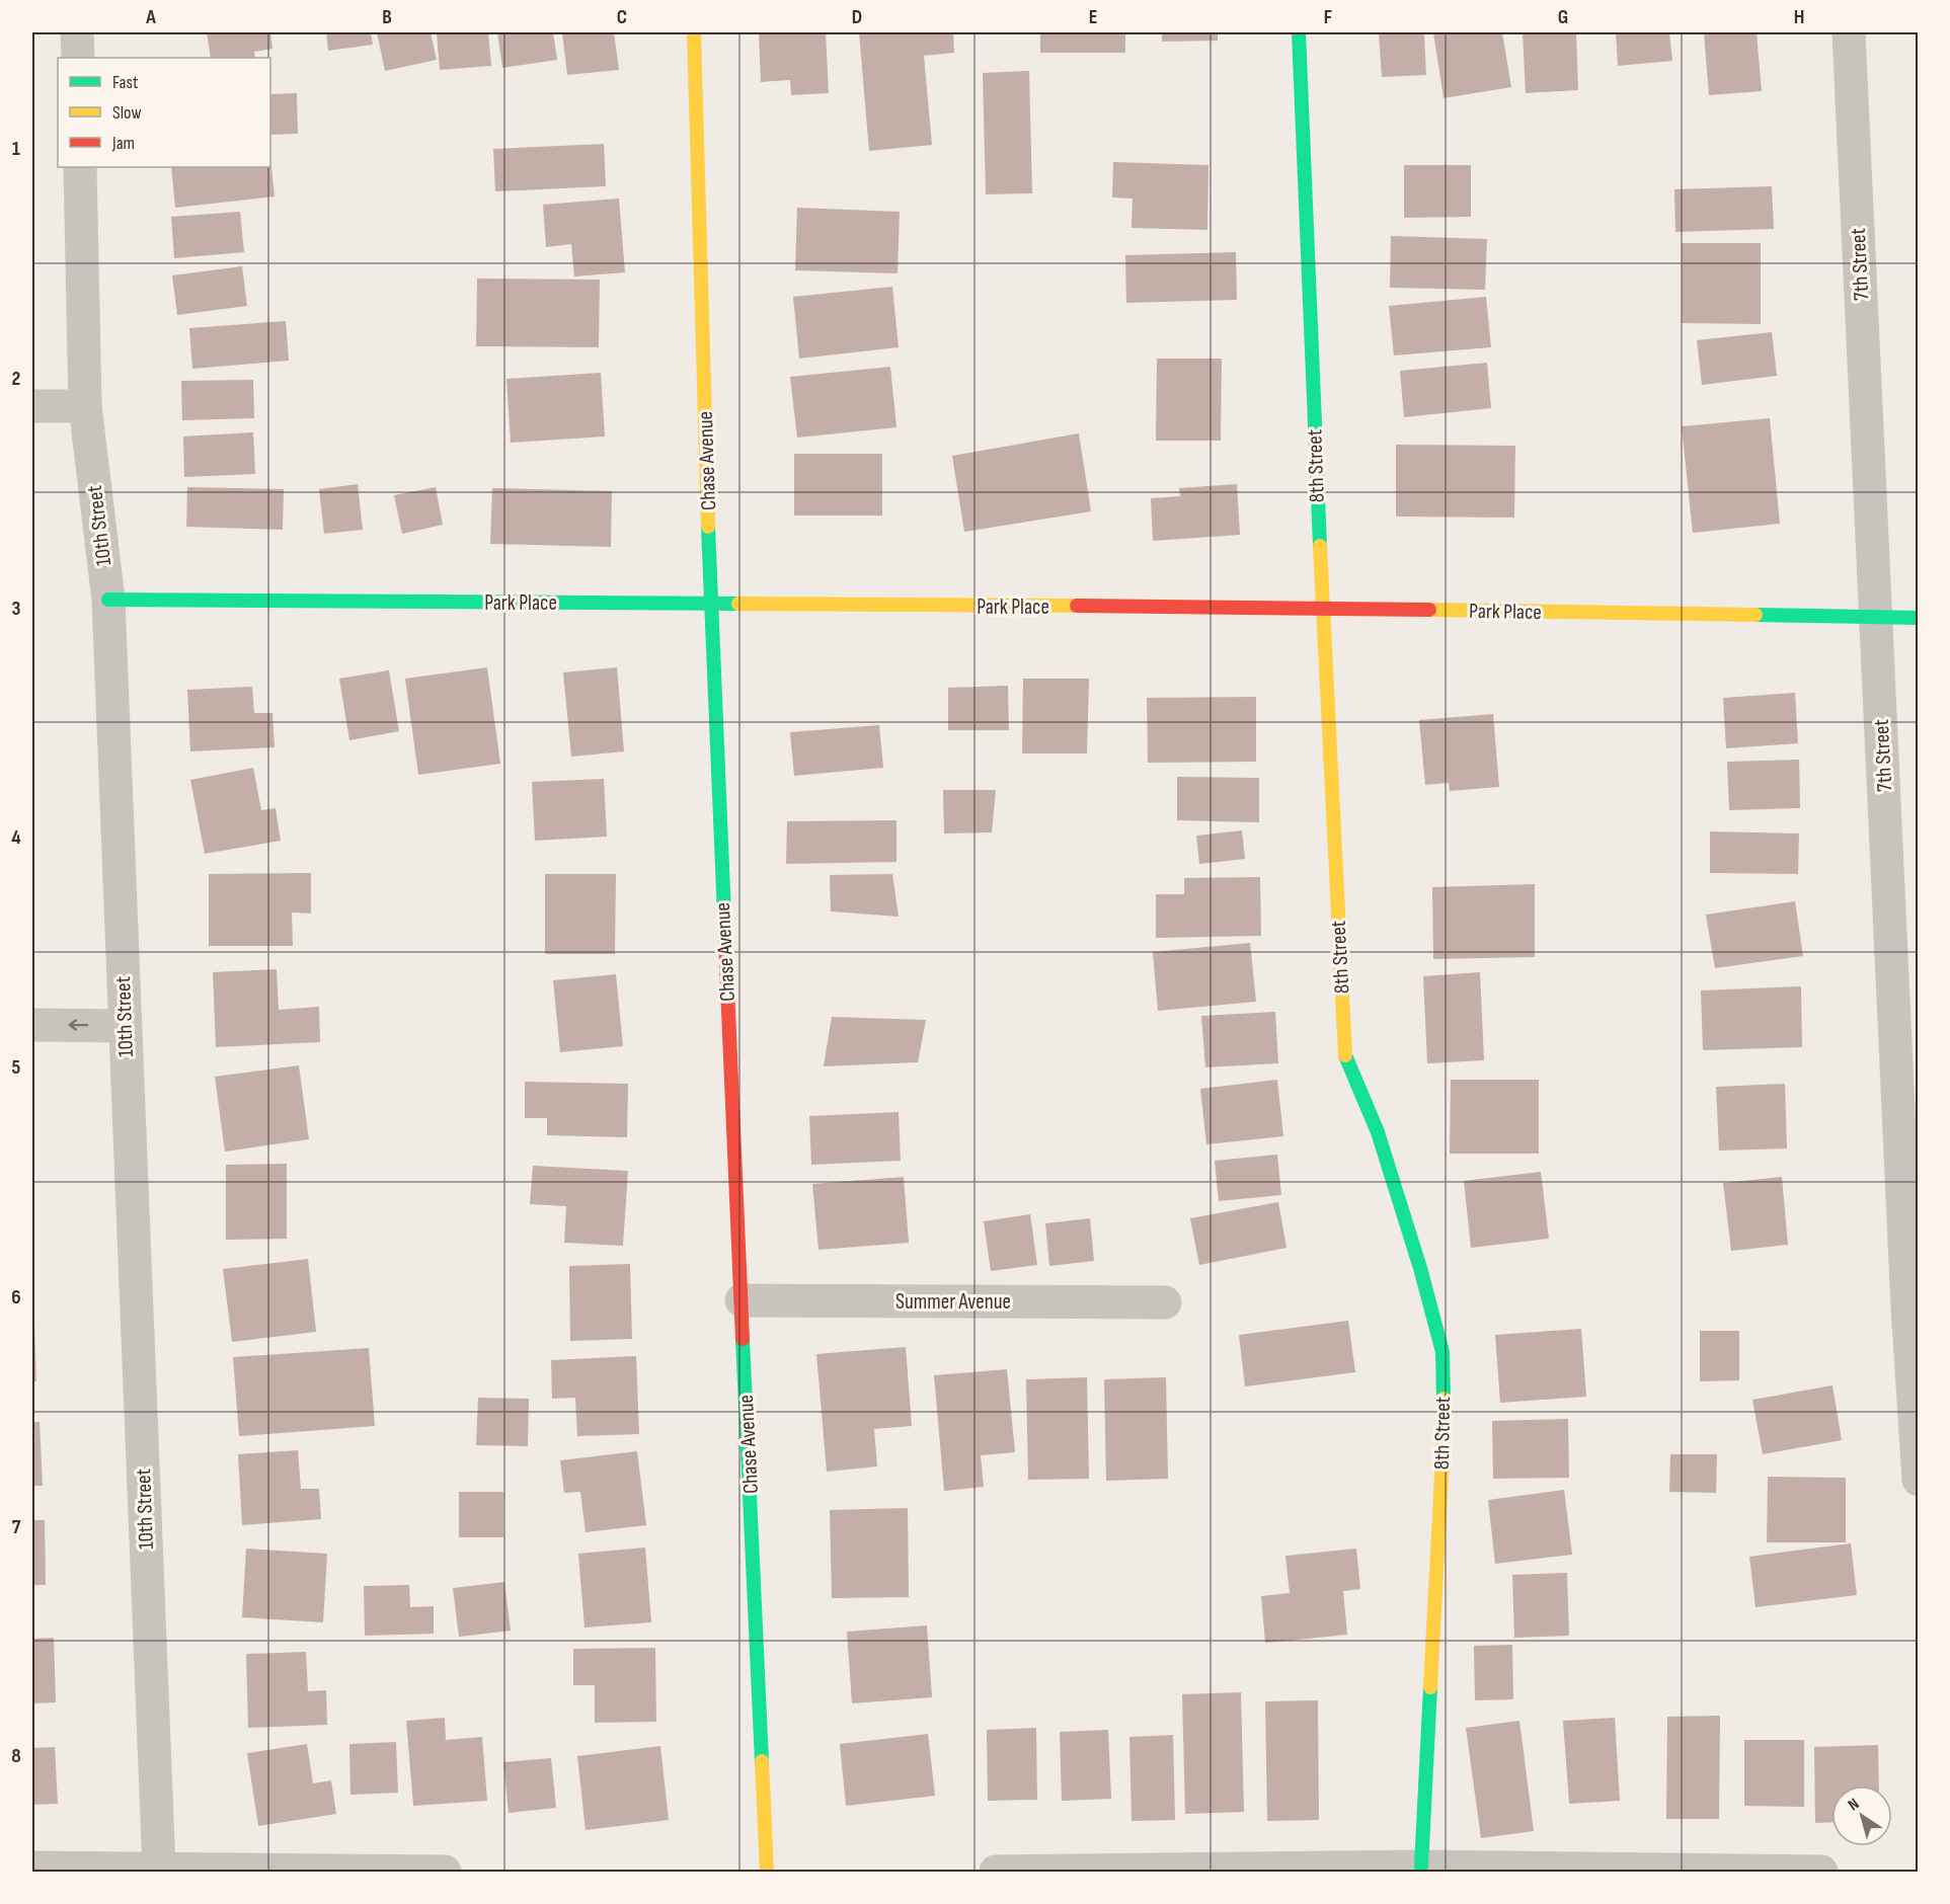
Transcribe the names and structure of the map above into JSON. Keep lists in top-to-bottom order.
{
  "streets": {
    "street": [
      "7th Street",
      "Chase Avenue",
      "8th Street",
      "10th Street",
      "Park Place",
      "Summer Avenue"
    ]
  },
  "crossings": [
    ["7th Street", "Park Place"],
    ["Chase Avenue", "Park Place"],
    ["Chase Avenue", "Summer Avenue"],
    ["8th Street", "Park Place"],
    ["10th Street", "Park Place"]
  ],
  "legend": ["Fast", "Slow", "Jam"],
  "north": "top left",
  "grid": {
    "columns": [
      "A",
      "B",
      "C",
      "D",
      "E",
      "F",
      "G",
      "H"
    ],
    "rows": [
      "1",
      "2",
      "3",
      "4",
      "5",
      "6",
      "7",
      "8"
    ]
  }
}
